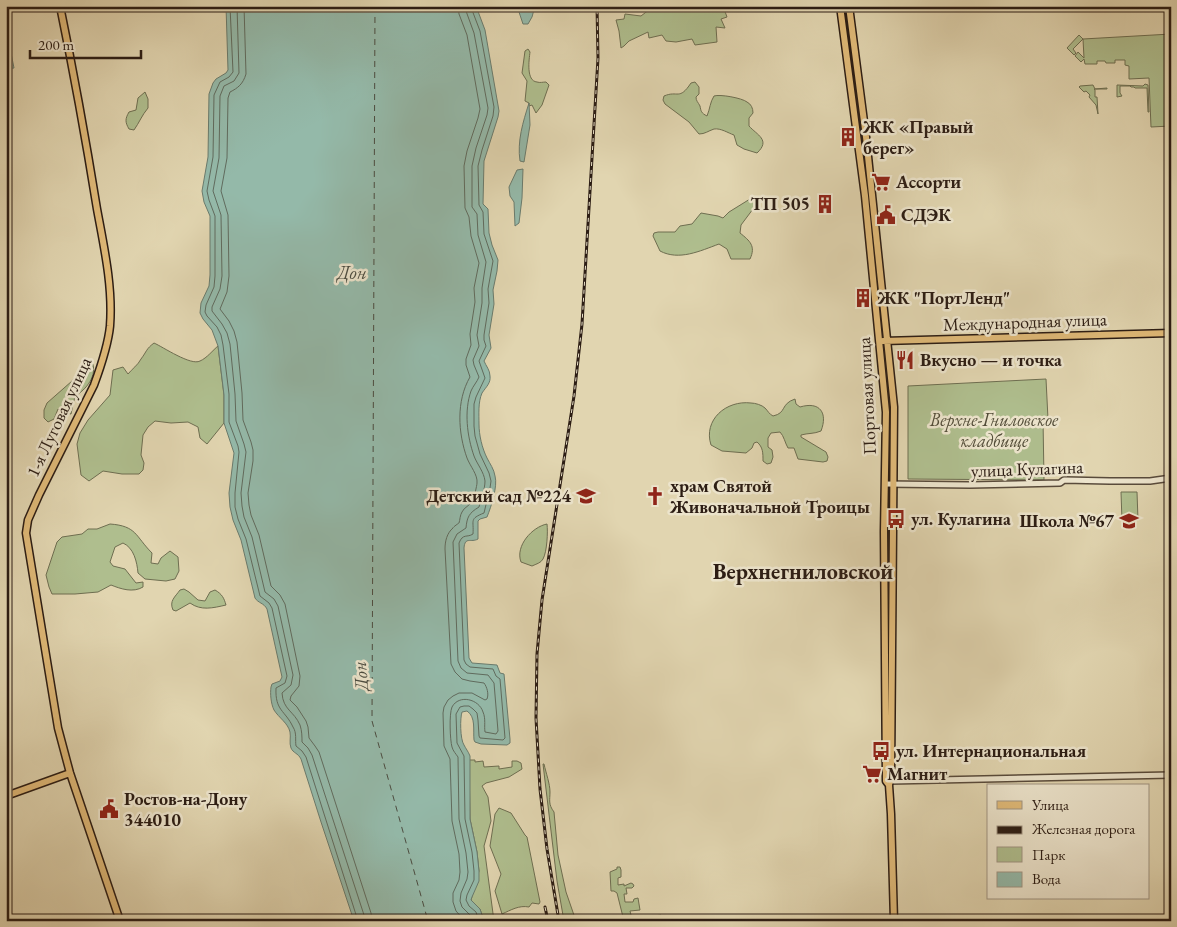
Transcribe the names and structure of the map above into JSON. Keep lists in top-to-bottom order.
{
  "streets": {
    "main road": ["Международная улица", "Портовая улица", "1-я Луговая улица"],
    "street": ["улица Кулагина"]
  },
  "crossings": [
    ["Международная улица", "Портовая улица"],
    ["Портовая улица", "улица Кулагина"]
  ],
  "districts": ["Верхнегниловской"],
  "water": ["Дон"],
  "parks": ["Верхне-Гниловское кладбище"],
  "places": {
    "building": ["ЖК «Правый берег»", "ТП 505", "ЖК \"ПортЛенд\""],
    "supermarket": ["Ассорти", "Магнит"],
    "public building": ["СДЭК", "Ростов-на-Дону 344010"],
    "restaurant": ["Вкусно — и точка"],
    "school or university": ["Детский сад №224", "Школа №67"],
    "church": ["храм Святой Живоначальной Троицы"],
    "bus stop": ["ул. Кулагина", "ул. Интернациональная"]
  },
  "legend": [
    "Улица",
    "Железная дорога",
    "Парк",
    "Вода"
  ],
  "scale_bar": "200 m"
}
